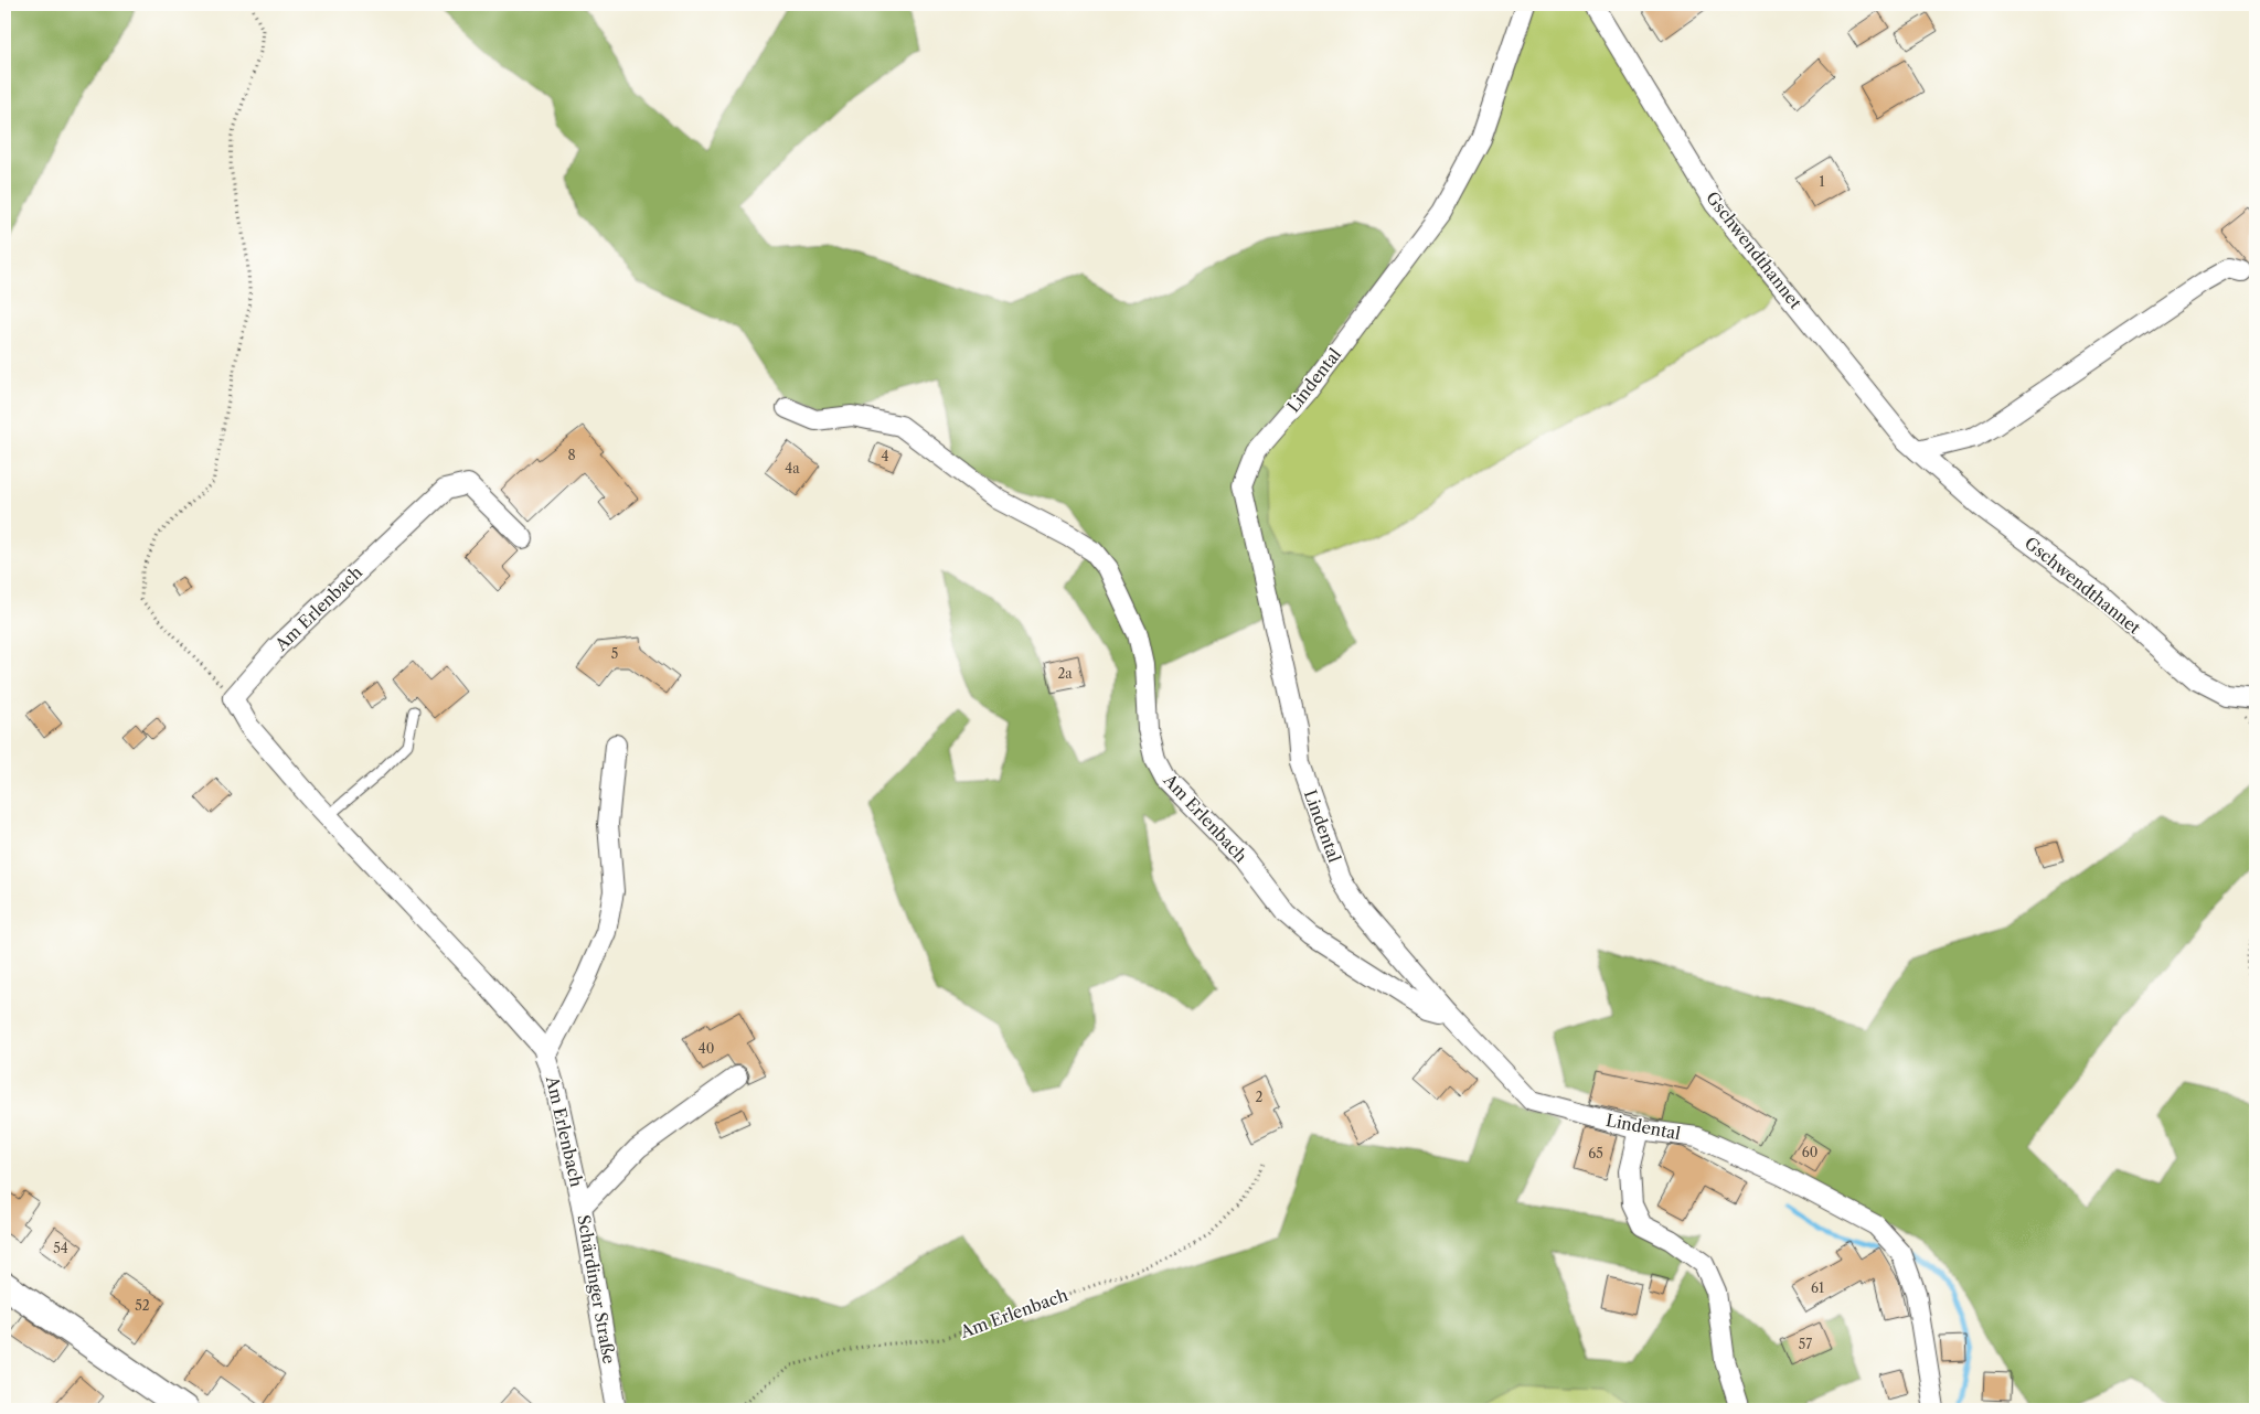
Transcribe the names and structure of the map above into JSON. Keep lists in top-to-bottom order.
{
  "streets": {
    "street": [
      "Gschwendthannet",
      "Lindental",
      "Am Erlenbach",
      "Schärdinger Straße"
    ]
  },
  "crossings": [
    ["Lindental", "Am Erlenbach"],
    ["Am Erlenbach", "Schärdinger Straße"]
  ],
  "house_numbers": [
    "1",
    "8",
    "4",
    "4a",
    "5",
    "2a",
    "40",
    "2",
    "60",
    "65",
    "54",
    "61",
    "52",
    "57"
  ]
}
